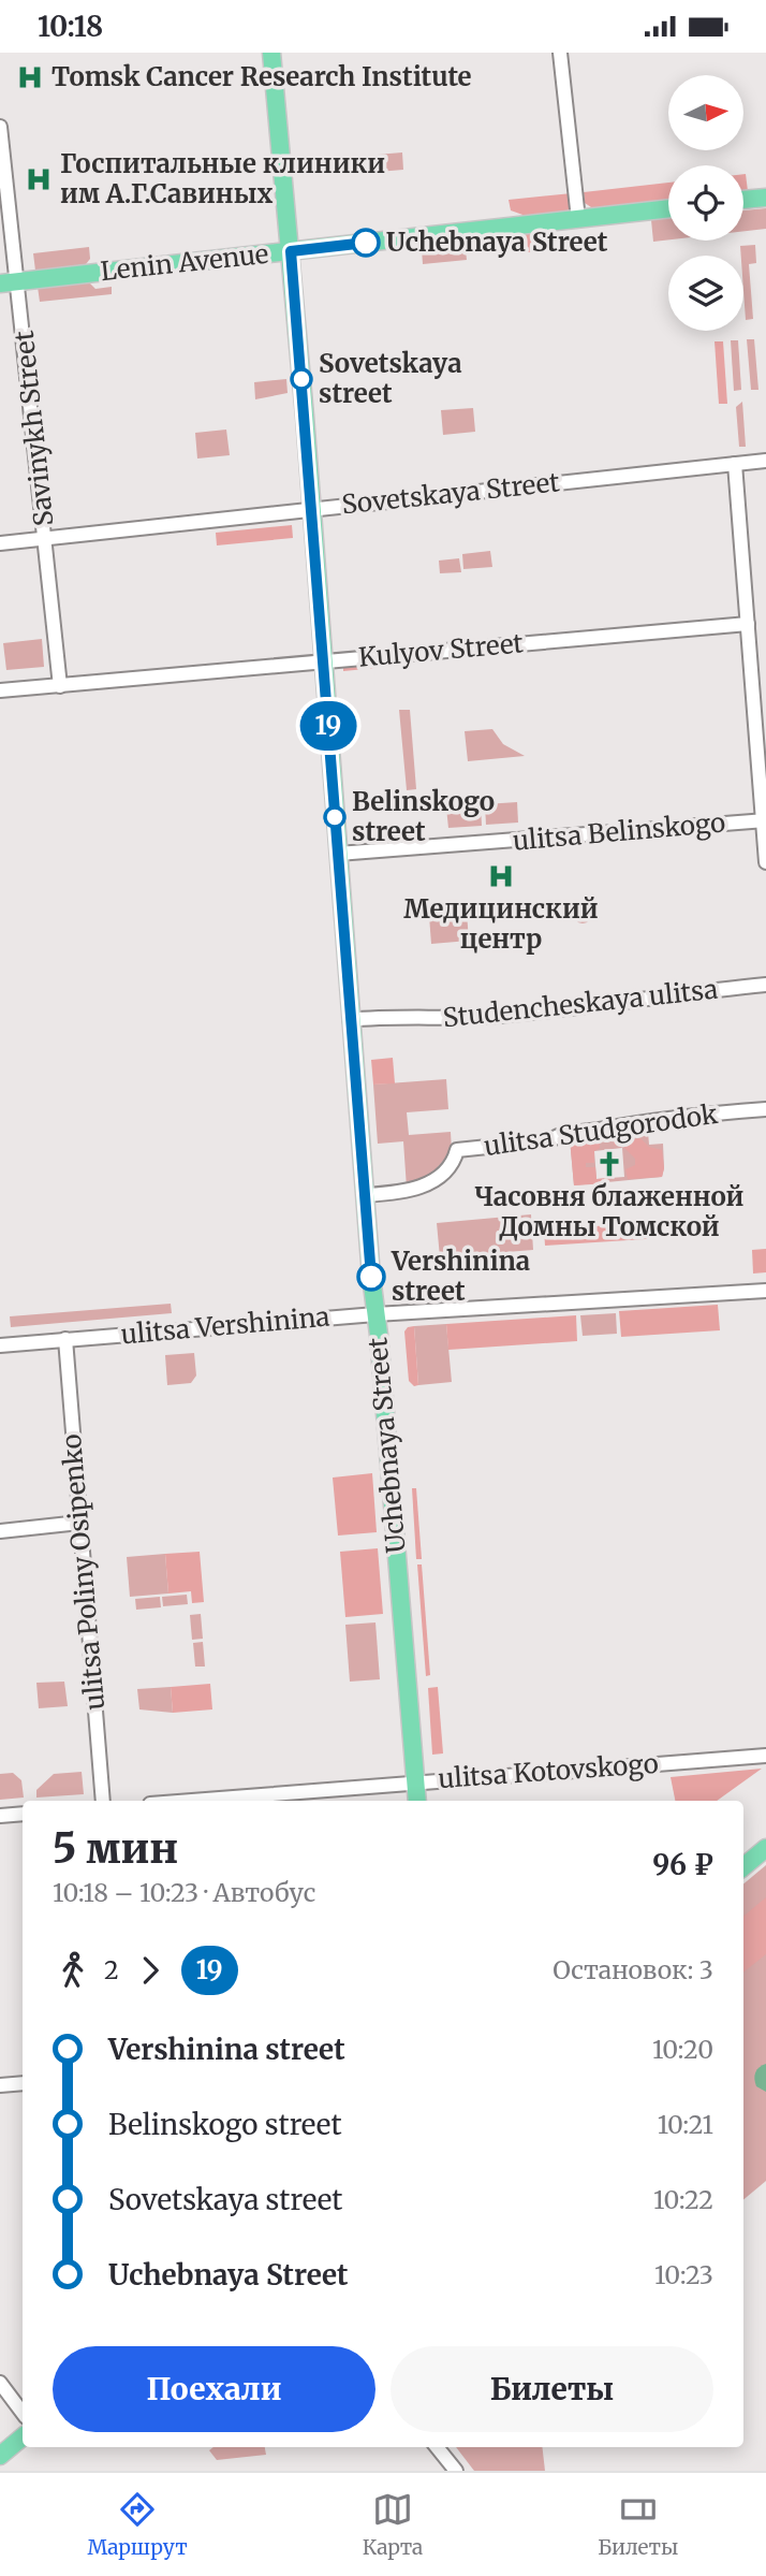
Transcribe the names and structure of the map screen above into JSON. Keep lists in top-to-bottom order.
{
  "streets": {
    "main road": ["Lenin Avenue", "Uchebnaya Street"],
    "street": [
      "Savinykh Street",
      "Sovetskaya Street",
      "Kulyov Street",
      "ulitsa Belinskogo",
      "Studencheskaya ulitsa",
      "ulitsa Studgorodok",
      "ulitsa Vershinina",
      "ulitsa Poliny Osipenko",
      "ulitsa Kotovskogo"
    ]
  },
  "crossings": [
    ["Lenin Avenue", "Savinykh Street"],
    ["Lenin Avenue", "Uchebnaya Street"],
    ["Savinykh Street", "Sovetskaya Street"],
    ["Savinykh Street", "Kulyov Street"],
    ["Sovetskaya Street", "Uchebnaya Street"],
    ["Kulyov Street", "Uchebnaya Street"],
    ["ulitsa Belinskogo", "Uchebnaya Street"],
    ["Studencheskaya ulitsa", "Uchebnaya Street"],
    ["ulitsa Studgorodok", "Uchebnaya Street"],
    ["ulitsa Vershinina", "Uchebnaya Street"],
    ["ulitsa Vershinina", "ulitsa Poliny Osipenko"],
    ["Uchebnaya Street", "ulitsa Kotovskogo"]
  ],
  "places": {
    "hospital": ["Tomsk Cancer Research Institute", "Госпитальные клиники им А.Г.Савиных", "Медицинский центр"],
    "other": [
      "Uchebnaya Street",
      "Sovetskaya street",
      "Belinskogo street",
      "Vershinina street"
    ],
    "church": ["Часовня блаженной Домны Томской"]
  },
  "lines": ["bus line 19"],
  "north": "right",
  "page": {
    "status": "10:18",
    "on_map": "19",
    "heading": ["5 мин", "10:18 – 10:23 · Автобус", "96 ₽"],
    "legs": ["2", "19", "Остановок: 3"],
    "list": [
      {
        "name": "Vershinina street",
        "value": "10:20"
      },
      {
        "name": "Belinskogo street",
        "value": "10:21"
      },
      {
        "name": "Sovetskaya street",
        "value": "10:22"
      },
      {
        "name": "Uchebnaya Street",
        "value": "10:23"
      }
    ],
    "buttons": ["Поехали", "Билеты"],
    "tabs": ["Маршрут", "Карта", "Билеты"]
  }
}
